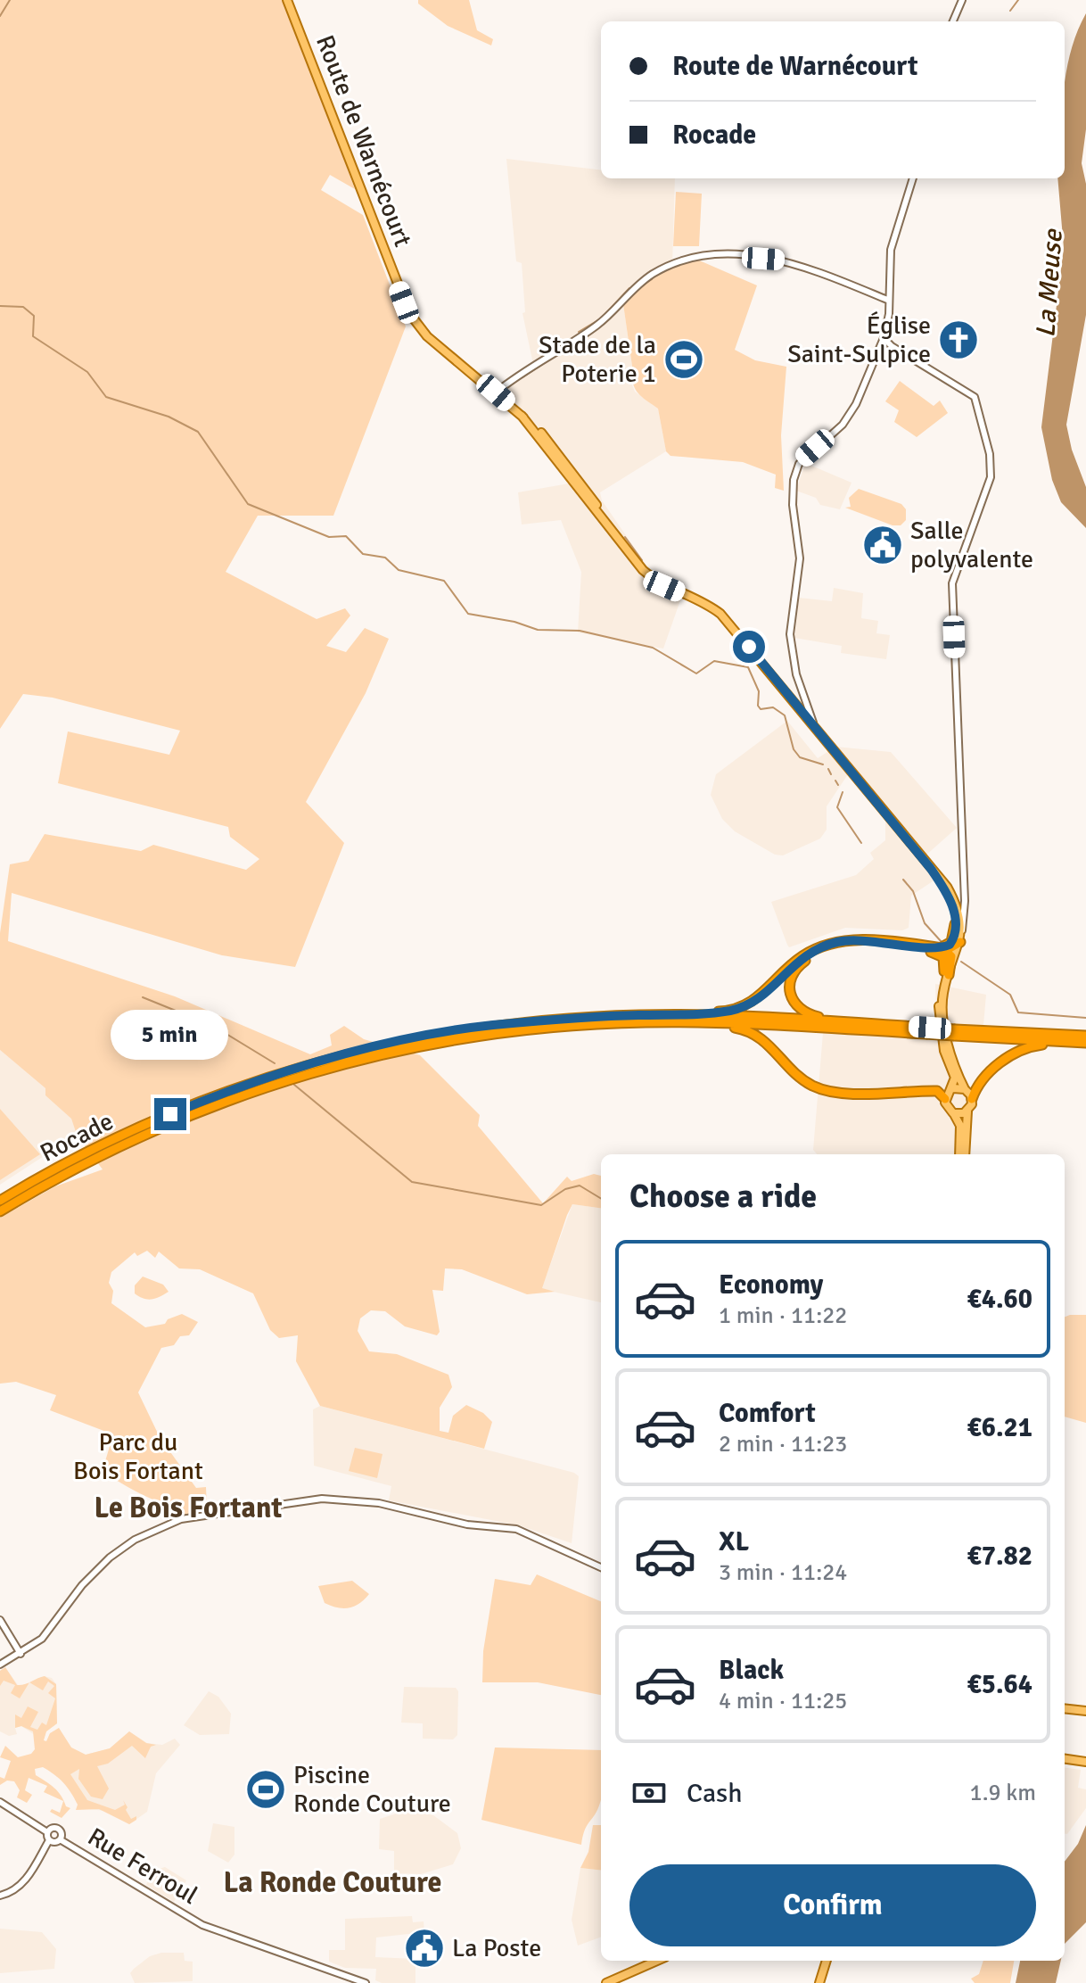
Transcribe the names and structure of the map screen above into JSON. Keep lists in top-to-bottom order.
{
  "streets": {
    "highway": ["Rocade"],
    "main road": ["Route de Warnécourt"],
    "street": ["Rue Ferroul"]
  },
  "districts": ["Le Bois Fortant", "La Ronde Couture"],
  "water": ["La Meuse"],
  "parks": ["Parc du Bois Fortant"],
  "places": {
    "church": ["Église Saint-Sulpice"],
    "sports": ["Stade de la Poterie 1", "Piscine Ronde Couture"],
    "public building": ["Salle polyvalente", "La Poste"]
  },
  "page": {
    "banner": ["Route de Warnécourt", "Rocade"],
    "bubble": "5 min",
    "heading": "Choose a ride",
    "list": [
      {
        "name": "Economy",
        "note": "1 min · 11:22",
        "value": "€4.60"
      },
      {
        "name": "Comfort",
        "note": "2 min · 11:23",
        "value": "€6.21"
      },
      {
        "name": "XL",
        "note": "3 min · 11:24",
        "value": "€7.82"
      },
      {
        "name": "Black",
        "note": "4 min · 11:25",
        "value": "€5.64"
      }
    ],
    "pay": ["Cash", "1.9 km"],
    "buttons": "Confirm"
  }
}
